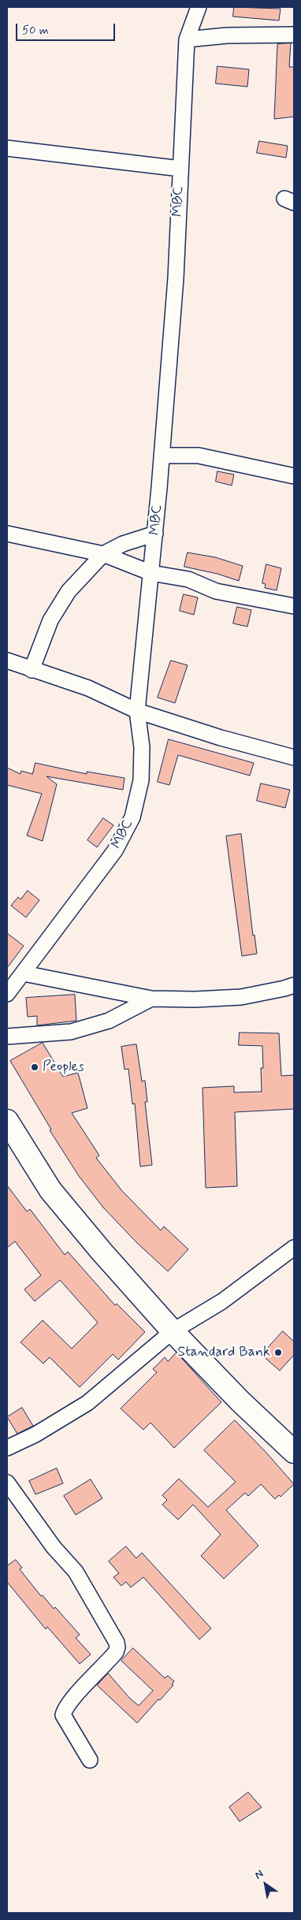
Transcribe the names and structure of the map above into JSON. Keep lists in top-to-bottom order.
{
  "streets": {
    "street": ["MBC"]
  },
  "places": ["Peoples", "Standard Bank"],
  "scale_bar": "50 m",
  "north": "top left"
}
